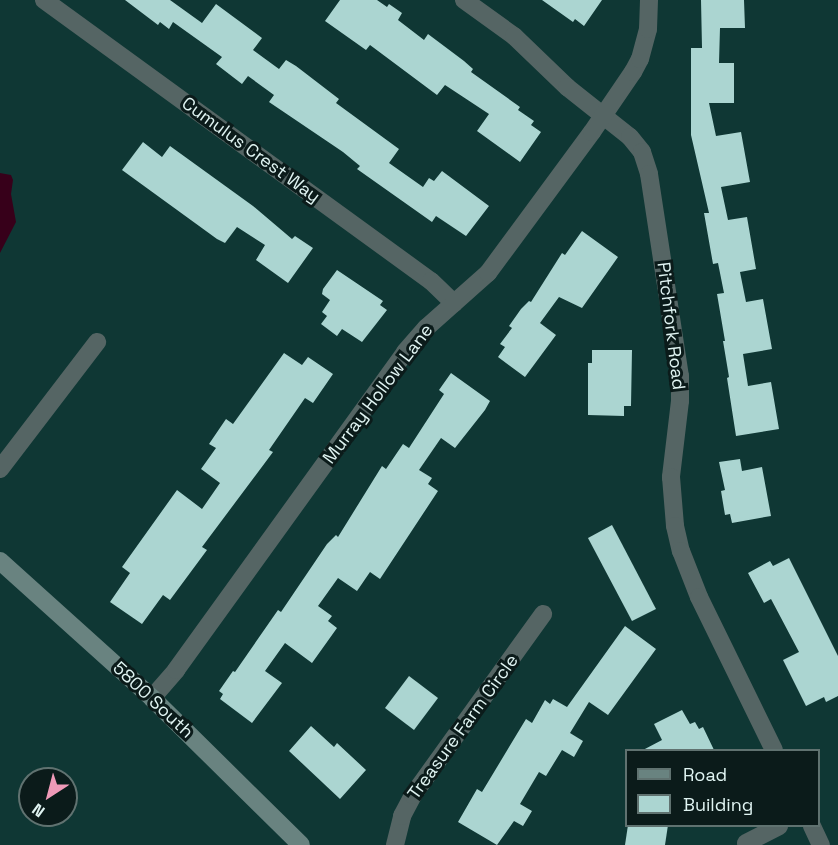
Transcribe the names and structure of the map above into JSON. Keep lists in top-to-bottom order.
{
  "streets": {
    "street": [
      "Cumulus Crest Way",
      "Pitchfork Road",
      "Murray Hollow Lane",
      "5800 South",
      "Treasure Farm Circle"
    ]
  },
  "crossings": [
    ["Cumulus Crest Way", "Murray Hollow Lane"],
    ["Pitchfork Road", "Murray Hollow Lane"],
    ["Murray Hollow Lane", "5800 South"]
  ],
  "legend": ["Road", "Building"],
  "north": "bottom left"
}
